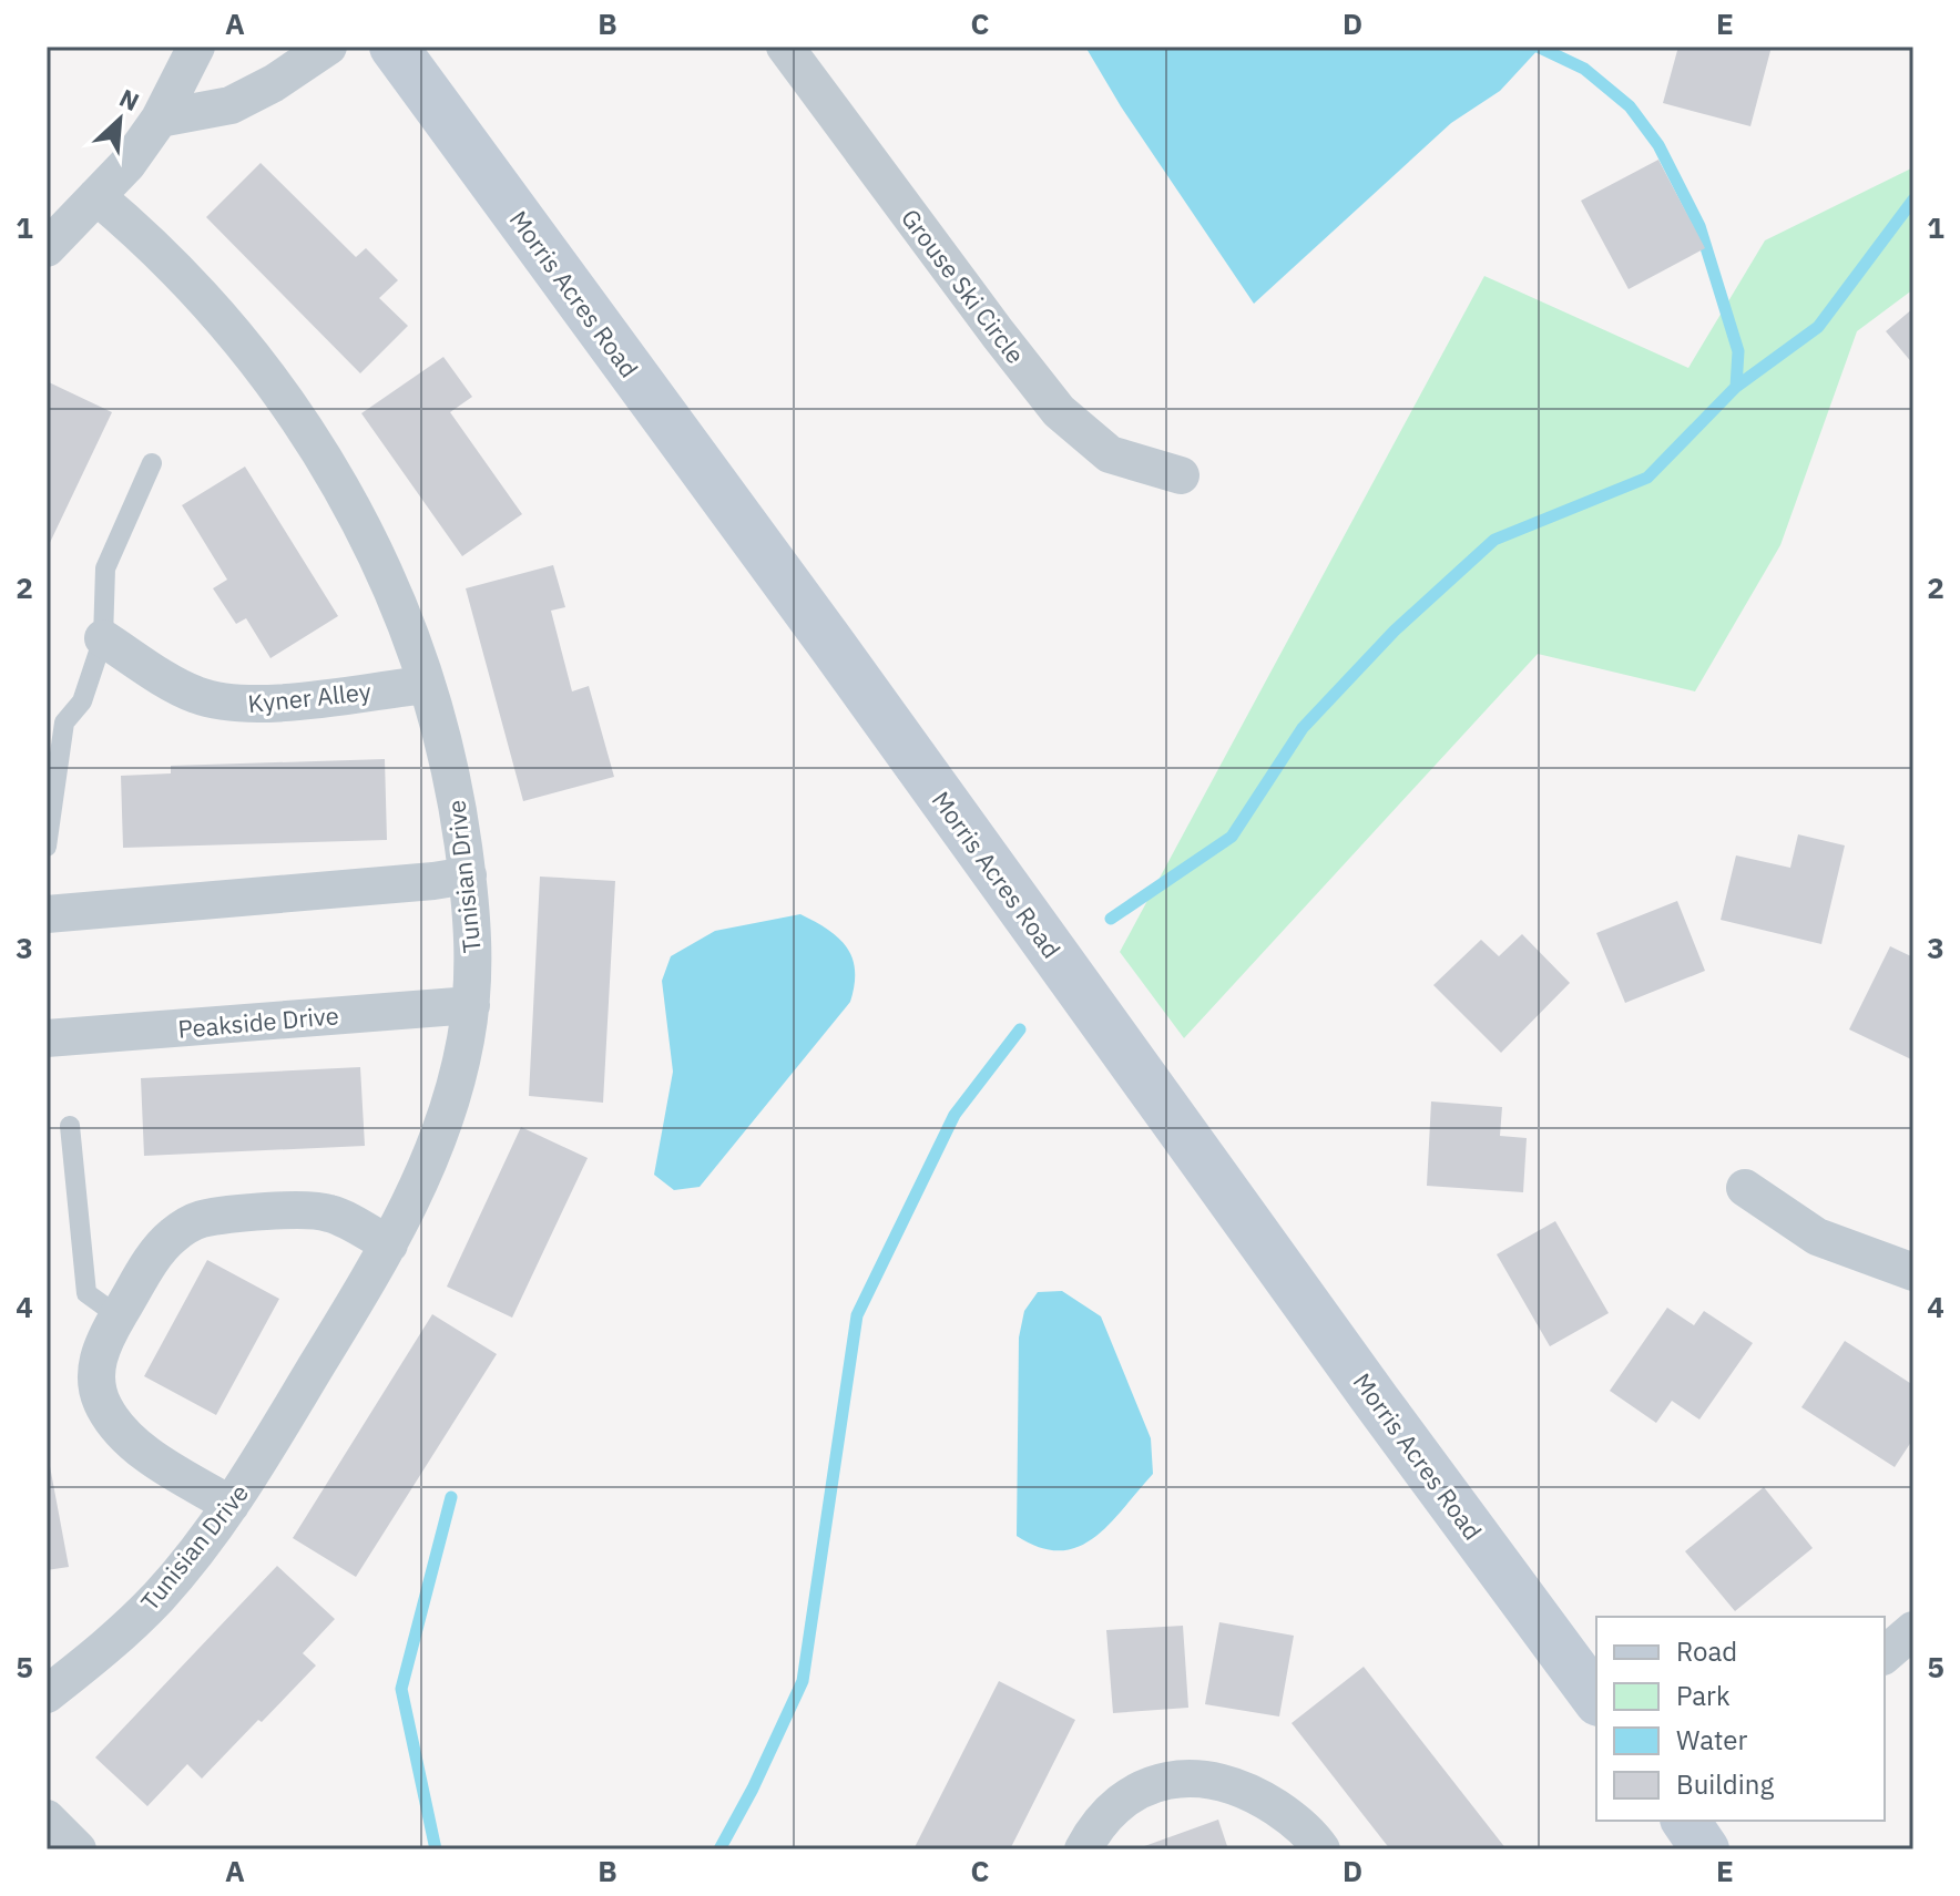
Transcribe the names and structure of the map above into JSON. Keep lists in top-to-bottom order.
{
  "streets": {
    "street": [
      "Grouse Ski Circle",
      "Morris Acres Road",
      "Kyner Alley",
      "Tunisian Drive",
      "Peakside Drive"
    ]
  },
  "crossings": [
    ["Kyner Alley", "Tunisian Drive"],
    ["Tunisian Drive", "Peakside Drive"]
  ],
  "legend": [
    "Road",
    "Park",
    "Water",
    "Building"
  ],
  "north": "top right",
  "grid": {
    "columns": [
      "A",
      "B",
      "C",
      "D",
      "E"
    ],
    "rows": [
      "1",
      "2",
      "3",
      "4",
      "5"
    ]
  }
}
